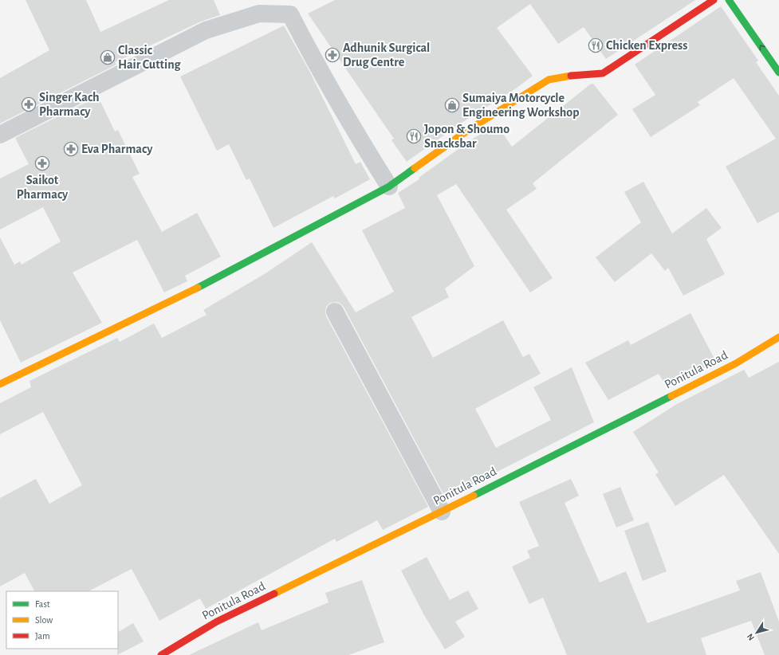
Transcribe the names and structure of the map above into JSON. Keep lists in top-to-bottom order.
{
  "streets": {
    "street": ["Ponitula Road"]
  },
  "places": {
    "restaurant": ["Chicken Express", "Jopon & Shoumo Snacksbar"],
    "pharmacy": [
      "Adhunik Surgical Drug Centre",
      "Singer Kach Pharmacy",
      "Eva Pharmacy",
      "Saikot Pharmacy"
    ],
    "shop": ["Classic Hair Cutting", "Sumaiya Motorcycle Engineering Workshop"]
  },
  "legend": ["Fast", "Slow", "Jam"],
  "north": "bottom left"
}
